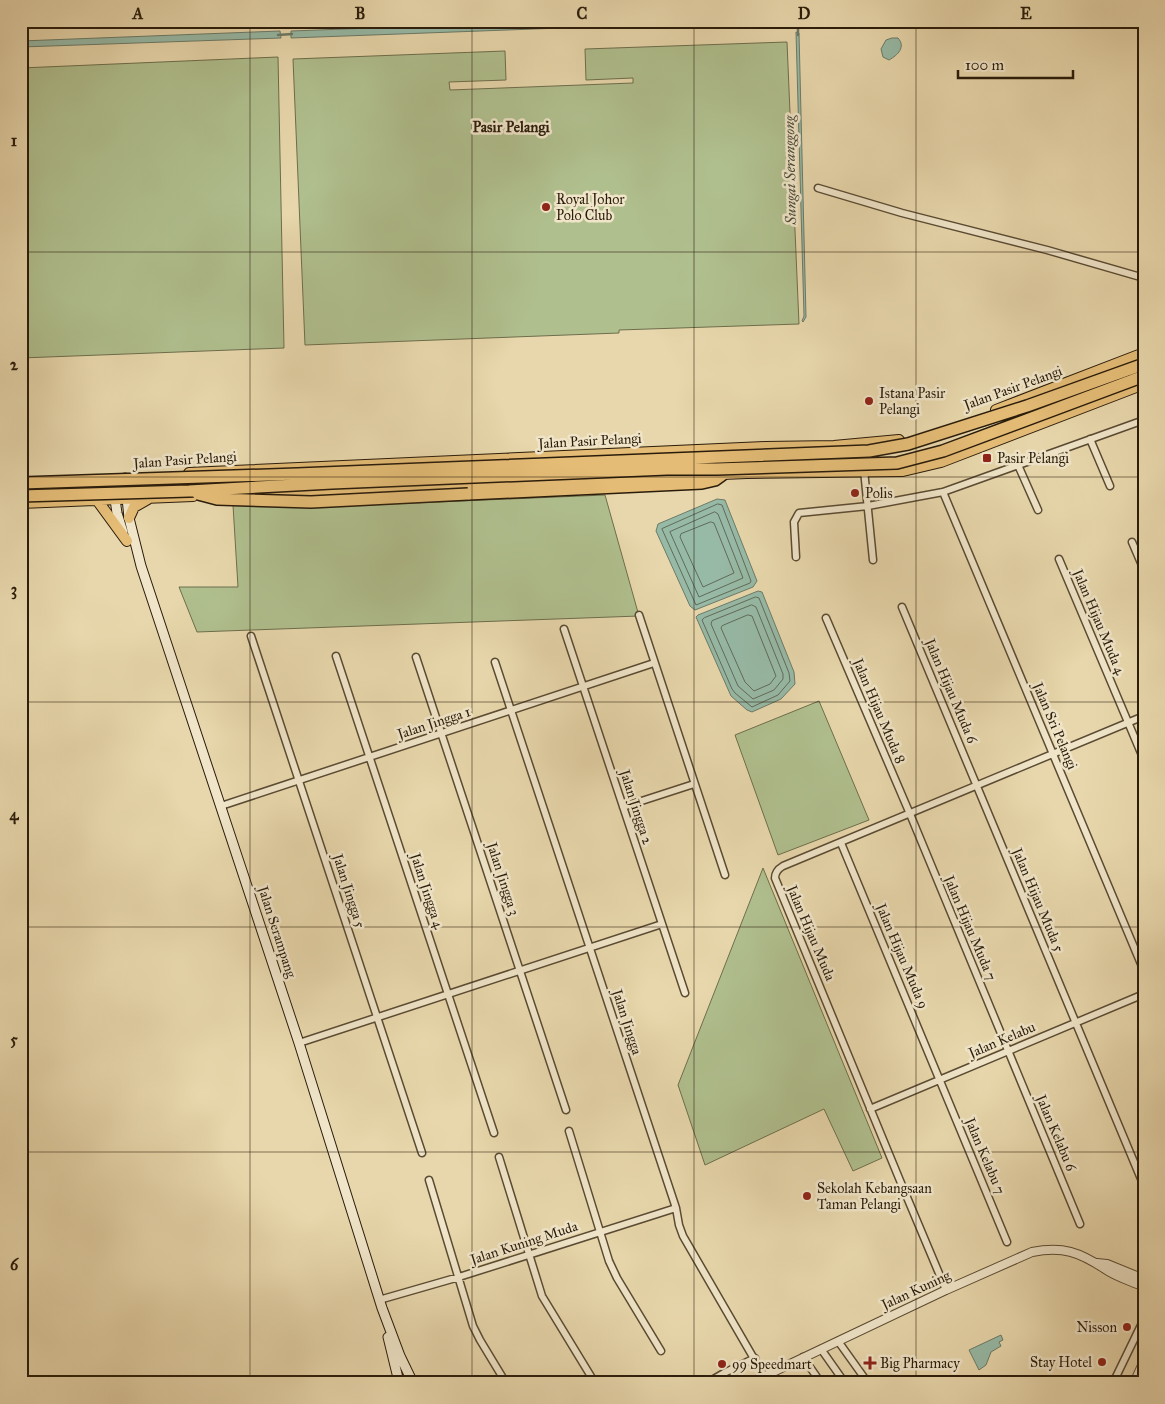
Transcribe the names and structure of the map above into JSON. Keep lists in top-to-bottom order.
{
  "streets": {
    "main road": ["Jalan Pasir Pelangi", "Jalan Serampang"],
    "street": [
      "Jalan Hijau Muda 4",
      "Jalan Hijau Muda 6",
      "Jalan Hijau Muda 8",
      "Jalan Jingga 1",
      "Jalan Sri Pelangi",
      "Jalan Jingga 2",
      "Jalan Jingga 3",
      "Jalan Jingga 5",
      "Jalan Jingga 4",
      "Jalan Hijau Muda 5",
      "Jalan Hijau Muda 7",
      "Jalan Hijau Muda",
      "Jalan Hijau Muda 9",
      "Jalan Jingga",
      "Jalan Kelabu",
      "Jalan Kelabu 6",
      "Jalan Kelabu 7",
      "Jalan Kuning Muda",
      "Jalan Kuning"
    ]
  },
  "crossings": [
    ["Jalan Pasir Pelangi", "Jalan Serampang"],
    ["Jalan Hijau Muda 4", "Jalan Hijau Muda"],
    ["Jalan Hijau Muda 6", "Jalan Hijau Muda 5"],
    ["Jalan Hijau Muda 6", "Jalan Hijau Muda"],
    ["Jalan Hijau Muda 8", "Jalan Hijau Muda 7"],
    ["Jalan Hijau Muda 8", "Jalan Hijau Muda"],
    ["Jalan Jingga 1", "Jalan Jingga 2"],
    ["Jalan Jingga 1", "Jalan Jingga 3"],
    ["Jalan Jingga 1", "Jalan Jingga 5"],
    ["Jalan Jingga 1", "Jalan Jingga 4"],
    ["Jalan Jingga 1", "Jalan Serampang"],
    ["Jalan Jingga 1", "Jalan Jingga"],
    ["Jalan Sri Pelangi", "Jalan Hijau Muda"],
    ["Jalan Hijau Muda 5", "Jalan Hijau Muda"],
    ["Jalan Hijau Muda 5", "Jalan Kelabu"],
    ["Jalan Hijau Muda 7", "Jalan Hijau Muda"],
    ["Jalan Hijau Muda 7", "Jalan Kelabu"],
    ["Jalan Hijau Muda 7", "Jalan Kelabu 6"],
    ["Jalan Serampang", "Jalan Kuning Muda"],
    ["Jalan Hijau Muda", "Jalan Hijau Muda 9"],
    ["Jalan Hijau Muda", "Jalan Kelabu"],
    ["Jalan Hijau Muda", "Jalan Kuning"],
    ["Jalan Hijau Muda 9", "Jalan Kelabu"],
    ["Jalan Hijau Muda 9", "Jalan Kelabu 7"],
    ["Jalan Jingga", "Jalan Kuning Muda"],
    ["Jalan Jingga", "Jalan Kuning"],
    ["Jalan Kelabu", "Jalan Kelabu 6"],
    ["Jalan Kelabu", "Jalan Kelabu 7"]
  ],
  "districts": ["Pasir Pelangi"],
  "water": ["Sungai Seranggong"],
  "places": {
    "other": [
      "Royal Johor Polo Club",
      "Istana Pasir Pelangi",
      "Polis",
      "Sekolah Kebangsaan Taman Pelangi",
      "Nisson",
      "Stay Hotel",
      "99 Speedmart"
    ],
    "transit": ["Pasir Pelangi"],
    "health": ["Big Pharmacy"]
  },
  "scale_bar": "100 m",
  "grid": {
    "columns": [
      "A",
      "B",
      "C",
      "D",
      "E"
    ],
    "rows": [
      "1",
      "2",
      "3",
      "4",
      "5",
      "6"
    ]
  }
}
